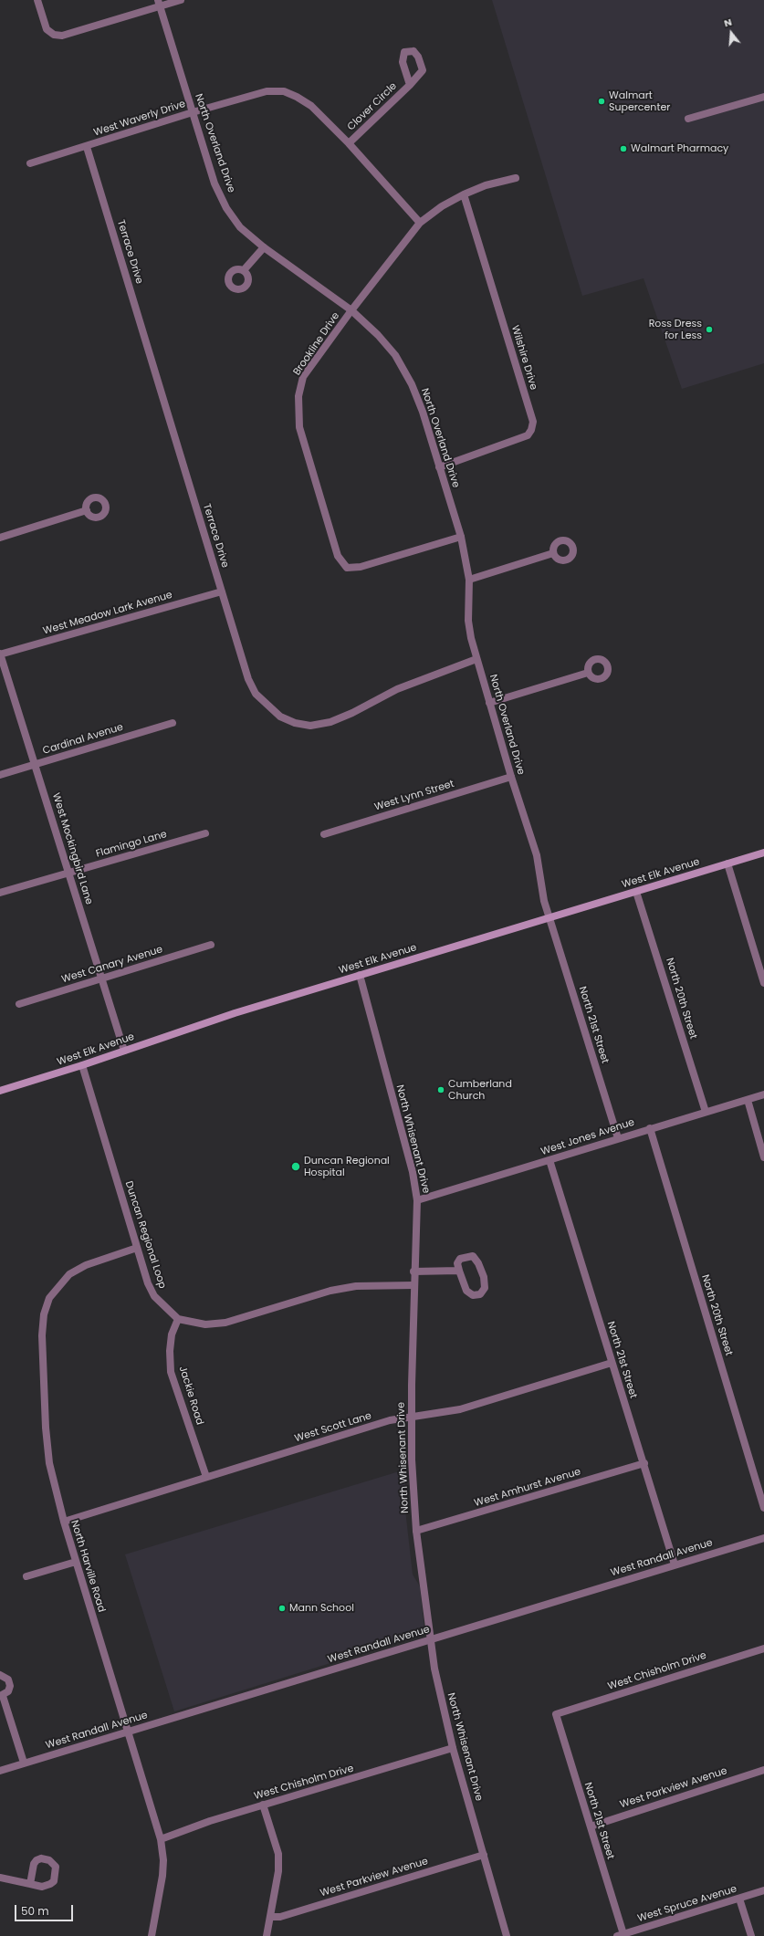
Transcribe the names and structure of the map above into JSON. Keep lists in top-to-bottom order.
{
  "streets": {
    "main road": ["West Elk Avenue"],
    "street": [
      "Clover Circle",
      "West Waverly Drive",
      "North Overland Drive",
      "Terrace Drive",
      "Brookline Drive",
      "Wilshire Drive",
      "West Meadow Lark Avenue",
      "Cardinal Avenue",
      "West Lynn Street",
      "Flamingo Lane",
      "West Mockingbird Lane",
      "West Canary Avenue",
      "North 20th Street",
      "North 21st Street",
      "West Jones Avenue",
      "North Whisenant Drive",
      "Duncan Regional Loop",
      "Jackie Road",
      "West Scott Lane",
      "West Amhurst Avenue",
      "West Randall Avenue",
      "North Harville Road",
      "West Chisholm Drive",
      "West Parkview Avenue",
      "West Spruce Avenue"
    ]
  },
  "crossings": [
    ["Clover Circle", "West Waverly Drive"],
    ["West Waverly Drive", "North Overland Drive"],
    ["West Waverly Drive", "Terrace Drive"],
    ["West Waverly Drive", "Brookline Drive"],
    ["North Overland Drive", "Terrace Drive"],
    ["North Overland Drive", "Brookline Drive"],
    ["North Overland Drive", "Wilshire Drive"],
    ["North Overland Drive", "West Lynn Street"],
    ["North Overland Drive", "West Elk Avenue"],
    ["North Overland Drive", "North 21st Street"],
    ["Terrace Drive", "West Meadow Lark Avenue"],
    ["Brookline Drive", "Wilshire Drive"],
    ["West Meadow Lark Avenue", "West Mockingbird Lane"],
    ["Cardinal Avenue", "West Mockingbird Lane"],
    ["Flamingo Lane", "West Mockingbird Lane"],
    ["West Mockingbird Lane", "West Elk Avenue"],
    ["West Mockingbird Lane", "West Canary Avenue"],
    ["West Elk Avenue", "North 20th Street"],
    ["West Elk Avenue", "North 21st Street"],
    ["West Elk Avenue", "North Whisenant Drive"],
    ["West Elk Avenue", "Duncan Regional Loop"],
    ["North 20th Street", "West Jones Avenue"],
    ["North 21st Street", "West Jones Avenue"],
    ["North 21st Street", "West Scott Lane"],
    ["North 21st Street", "West Amhurst Avenue"],
    ["North 21st Street", "West Randall Avenue"],
    ["North 21st Street", "West Chisholm Drive"],
    ["North 21st Street", "West Parkview Avenue"],
    ["North 21st Street", "West Spruce Avenue"],
    ["West Jones Avenue", "North Whisenant Drive"],
    ["North Whisenant Drive", "West Scott Lane"],
    ["North Whisenant Drive", "West Amhurst Avenue"],
    ["North Whisenant Drive", "West Randall Avenue"],
    ["North Whisenant Drive", "West Chisholm Drive"],
    ["North Whisenant Drive", "West Parkview Avenue"],
    ["Duncan Regional Loop", "Jackie Road"],
    ["Duncan Regional Loop", "North Harville Road"],
    ["Jackie Road", "West Scott Lane"],
    ["West Scott Lane", "North Harville Road"],
    ["West Randall Avenue", "North Harville Road"],
    ["North Harville Road", "West Chisholm Drive"]
  ],
  "places": [
    "Walmart Supercenter",
    "Walmart Pharmacy",
    "Ross Dress for Less",
    "Cumberland Church",
    "Duncan Regional Hospital",
    "Mann School"
  ],
  "scale_bar": "50 m",
  "north": "top"
}
